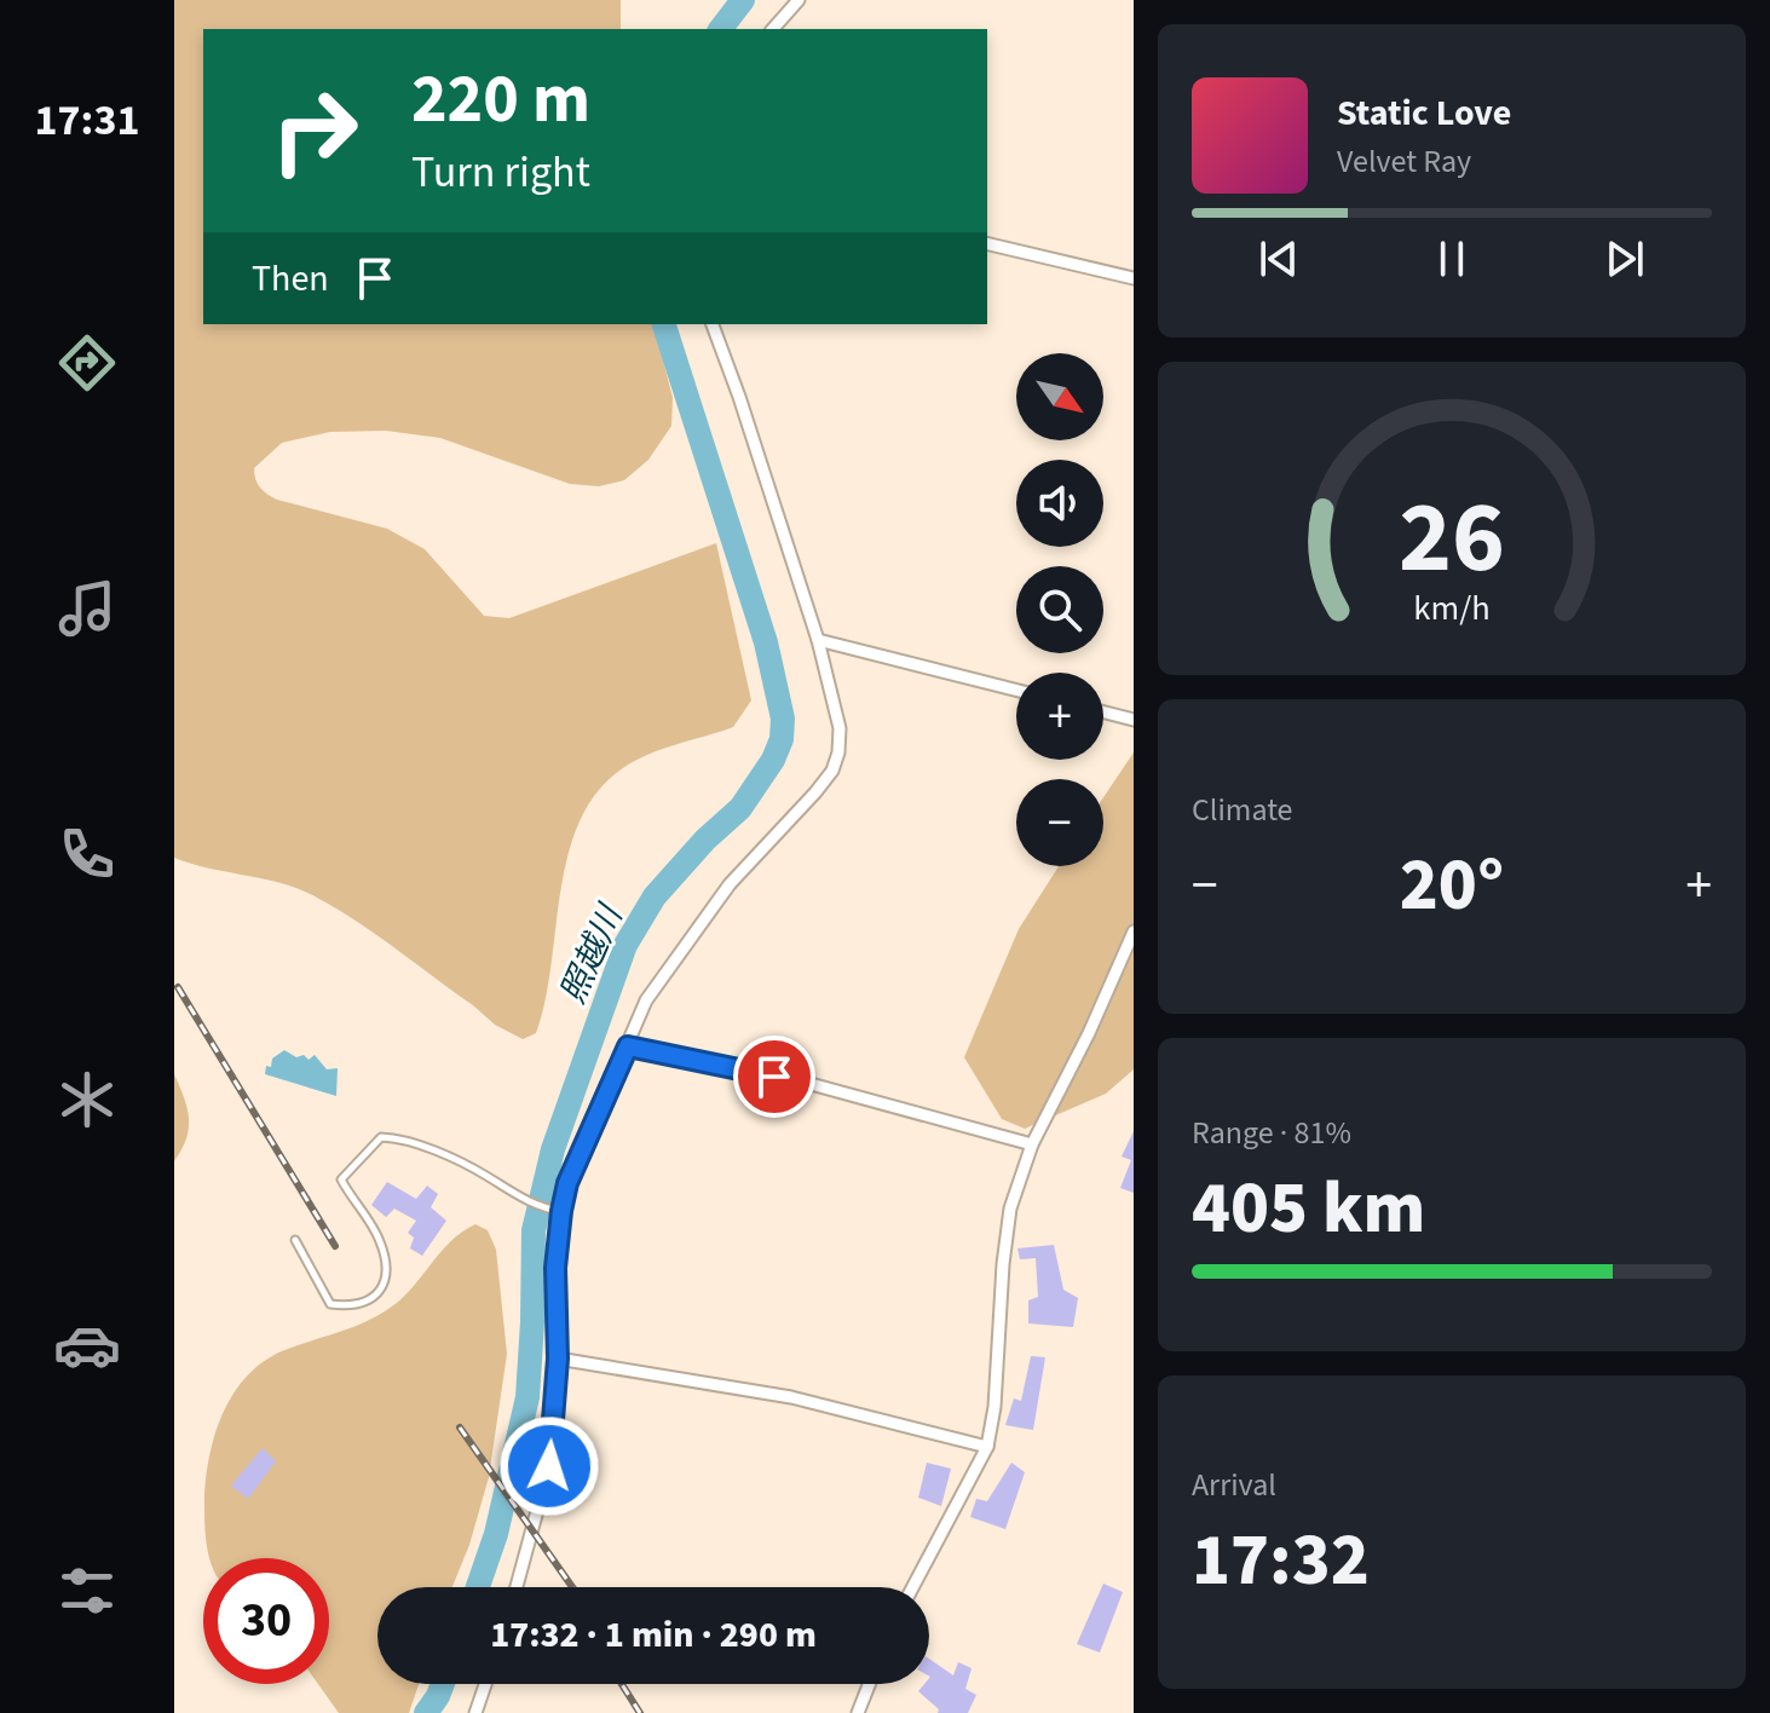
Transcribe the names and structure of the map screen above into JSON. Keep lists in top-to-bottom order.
{
  "water": ["照越川"],
  "north": "bottom right",
  "page": {
    "tabs": "17:31",
    "turn": ["220 m", "Turn right"],
    "song": ["Static Love", "Velvet Ray"],
    "then": "Then",
    "map_buttons": ["+", "−"],
    "tile": [
      "Climate",
      ["Range · 81%", "405 km"],
      ["Arrival", "17:32"]
    ],
    "heat": ["−", "20°", "+"],
    "limit": "30",
    "trip": "17:32 · 1 min · 290 m",
    "gauge": ["26", "km/h"]
  }
}
